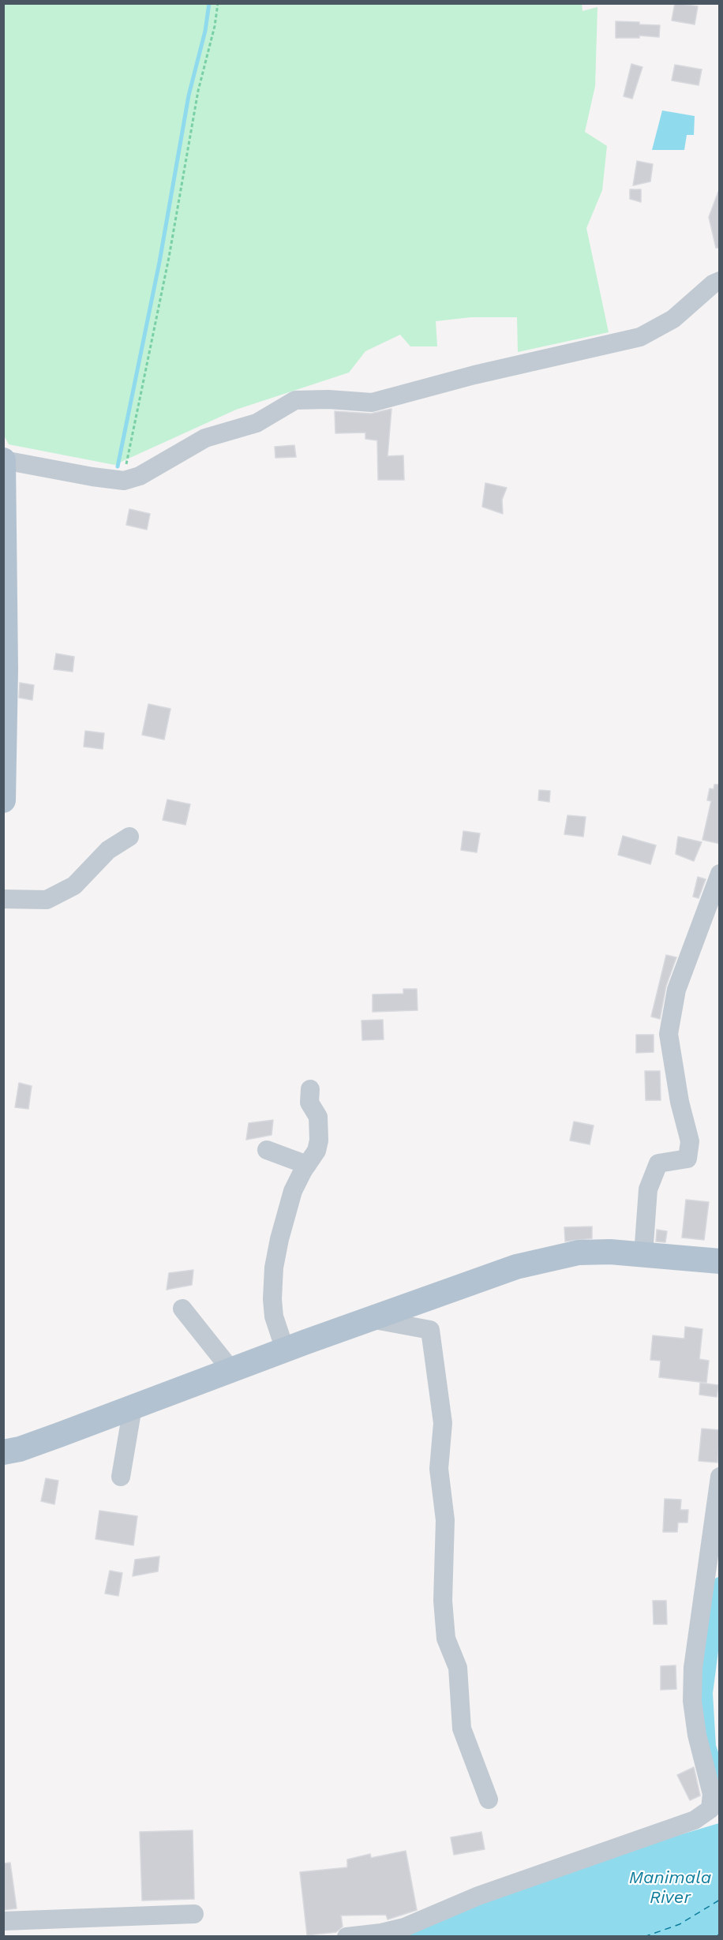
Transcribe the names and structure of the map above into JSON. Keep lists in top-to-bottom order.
{
  "water": ["Manimala River"]
}
